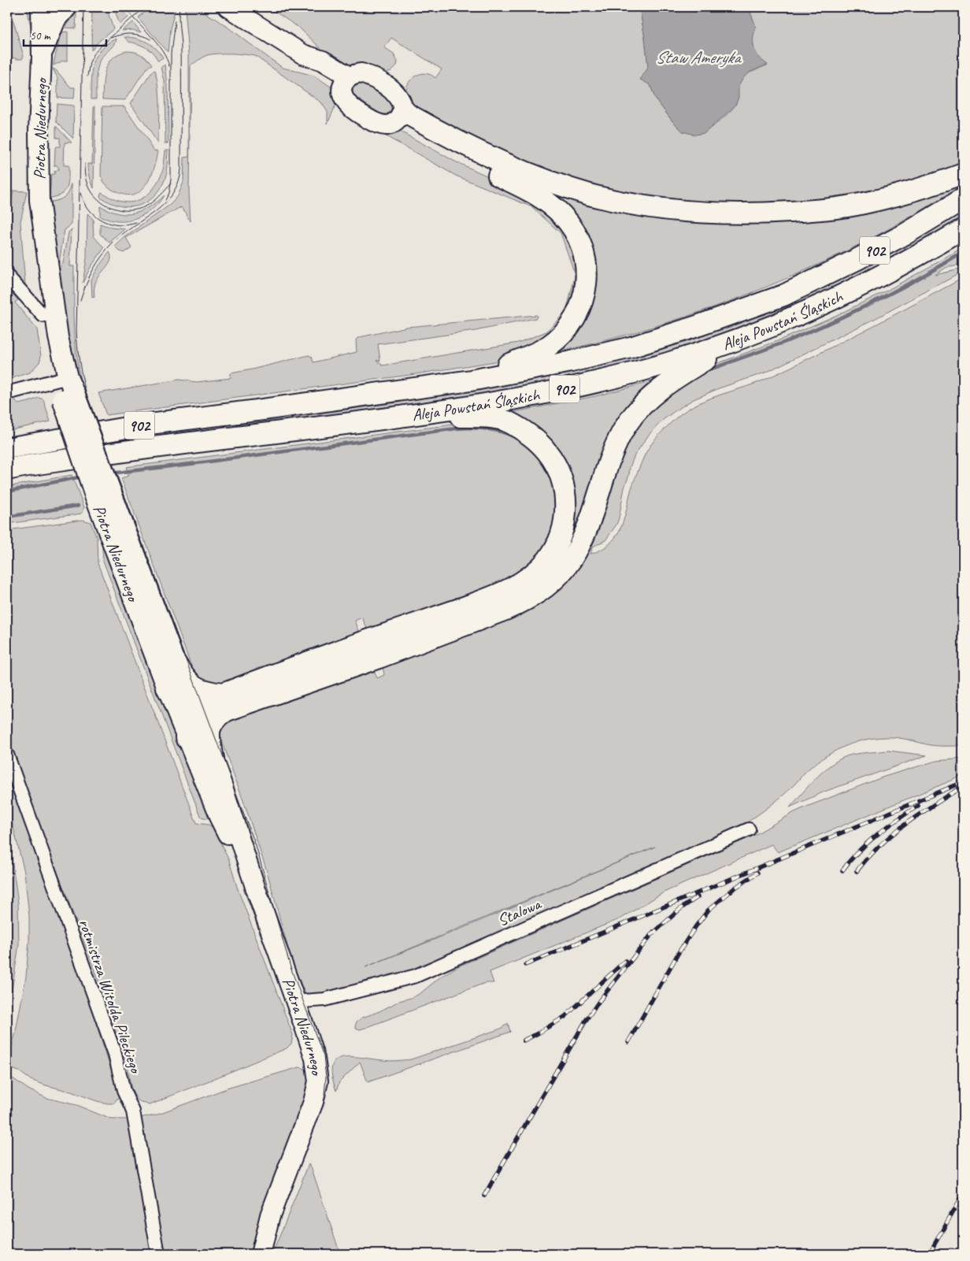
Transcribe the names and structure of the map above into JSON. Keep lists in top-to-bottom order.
{
  "streets": {
    "main road": ["Piotra Niedurnego", "902", "Aleja Powstań Śląskich"],
    "street": ["Stalowa", "rotmistrza Witolda Pileckiego"]
  },
  "crossings": [
    ["Piotra Niedurnego", "Stalowa"]
  ],
  "water": ["Staw Ameryka"],
  "scale_bar": "50 m"
}
